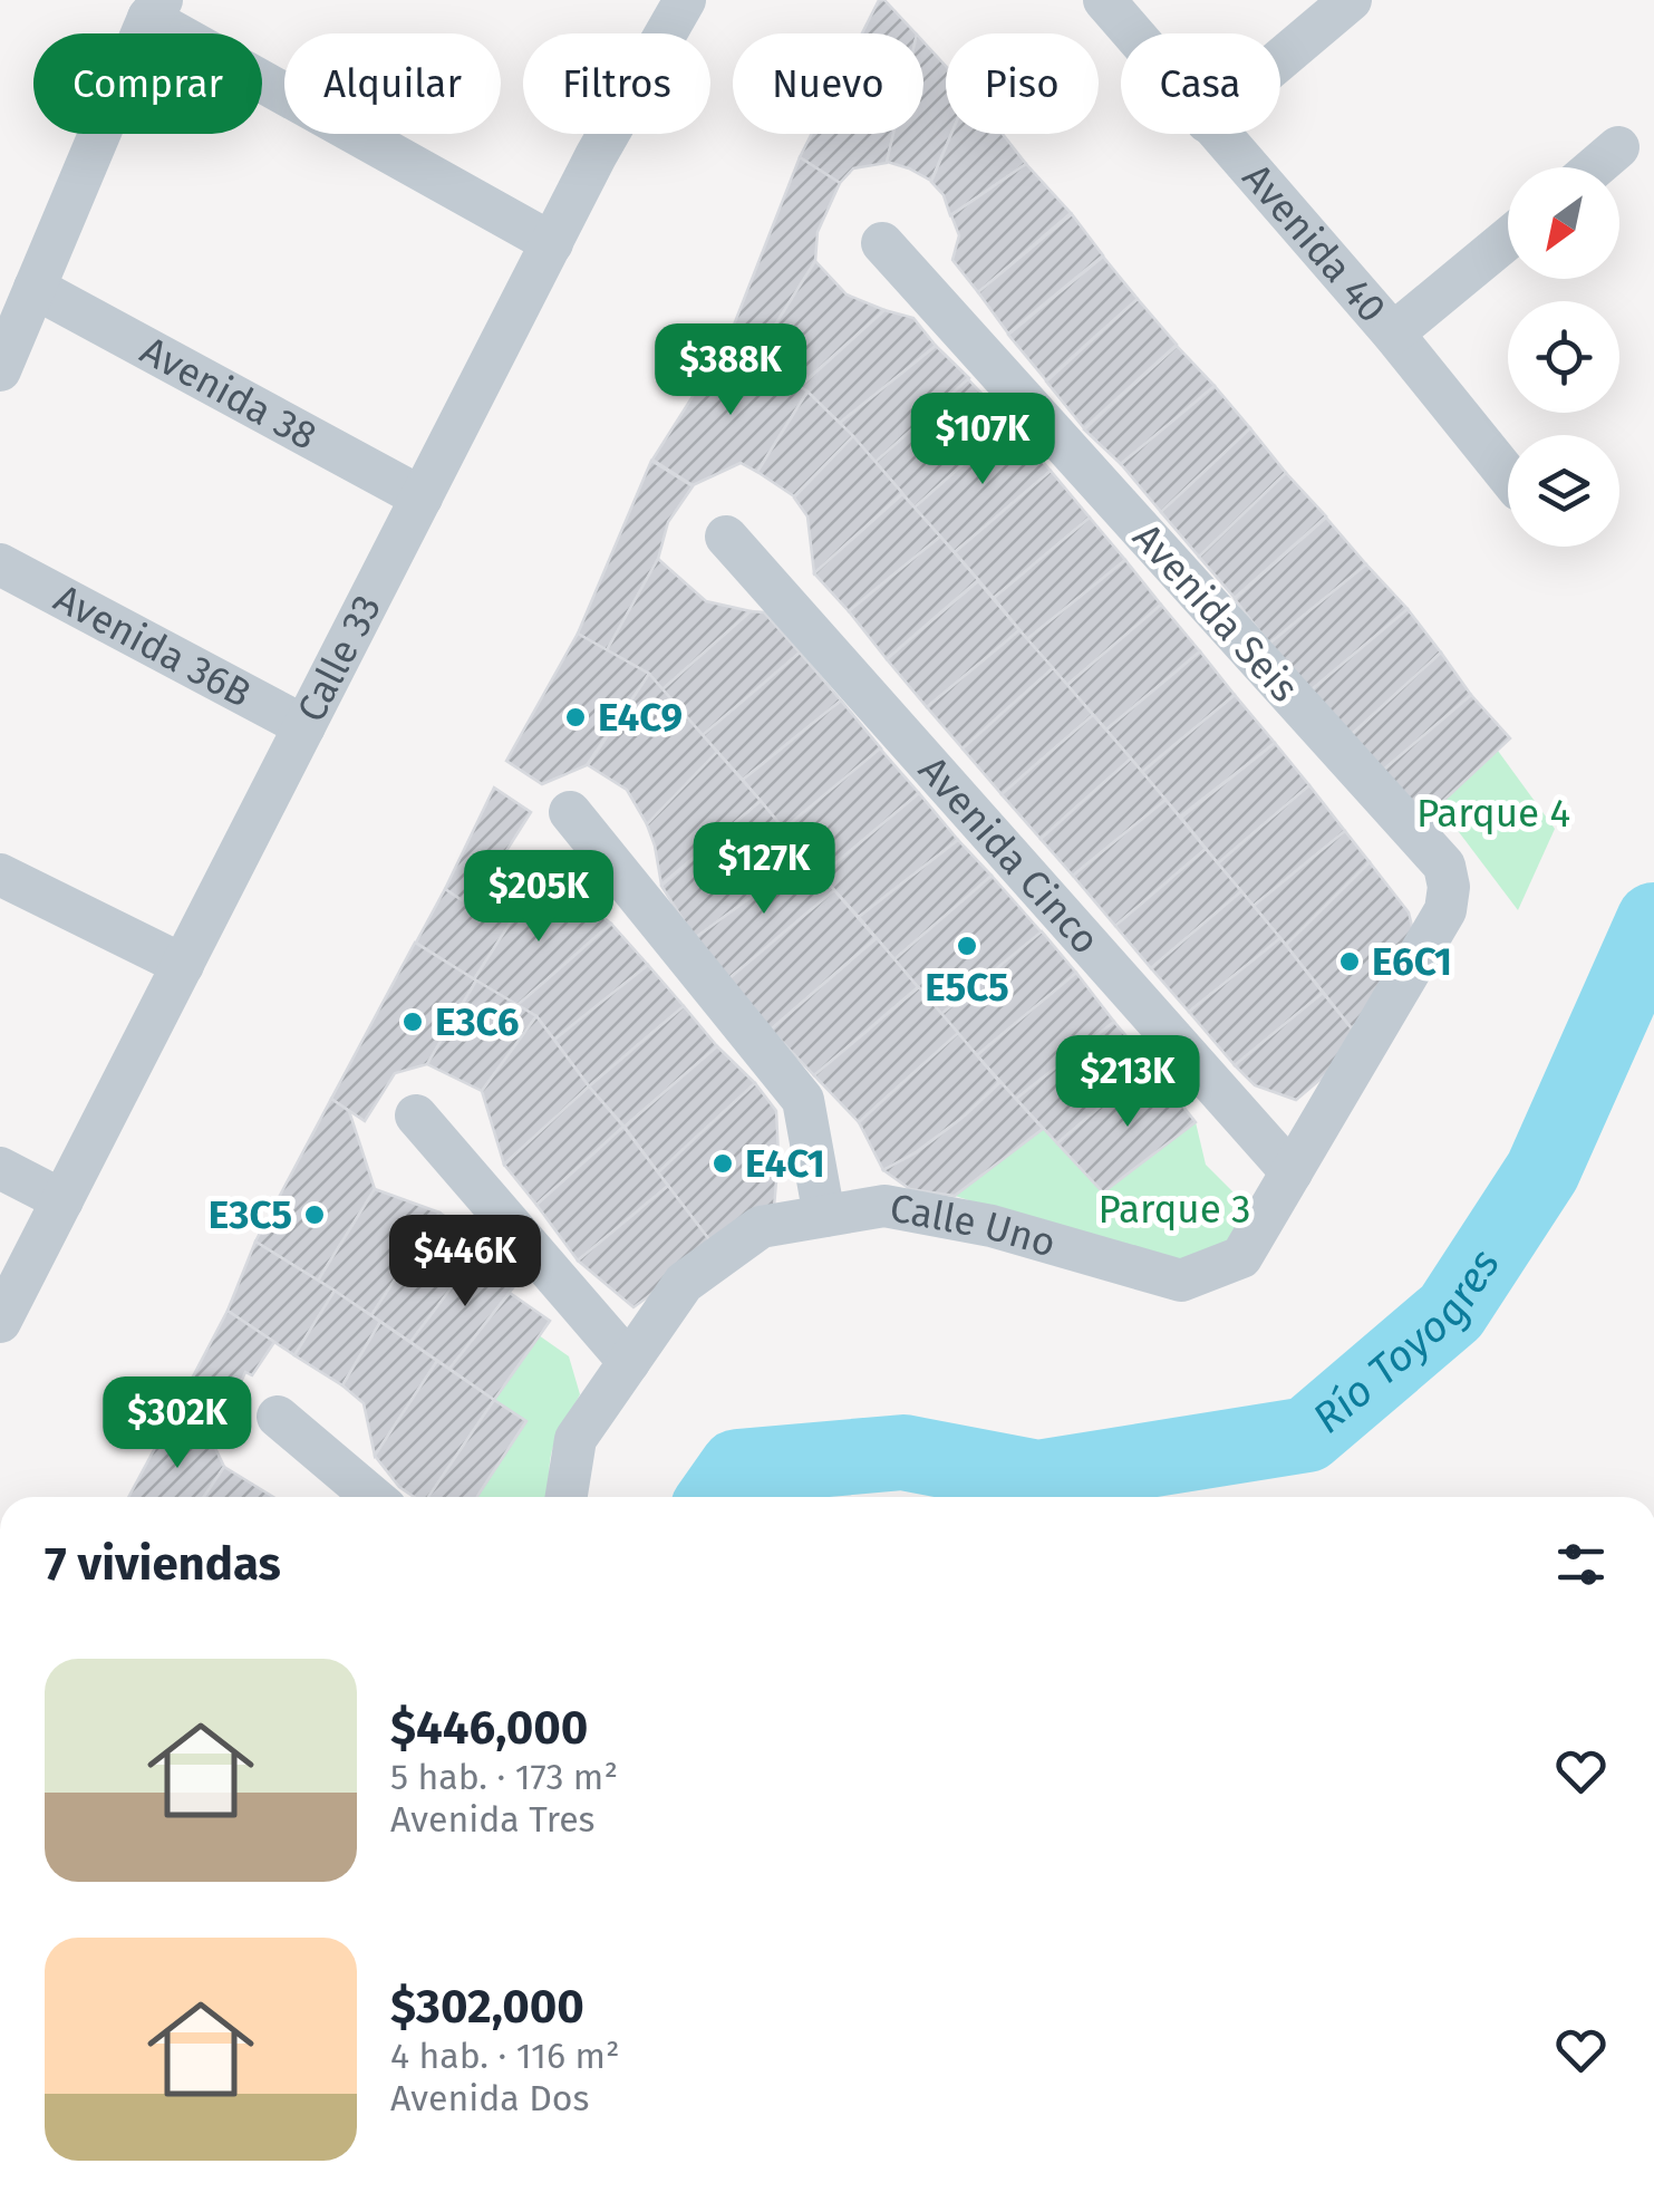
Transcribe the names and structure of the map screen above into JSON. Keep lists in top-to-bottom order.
{
  "streets": {
    "street": [
      "Avenida 40",
      "Avenida 38",
      "Avenida Seis",
      "Avenida 36B",
      "Calle 33",
      "Avenida Cinco",
      "Calle Uno"
    ]
  },
  "crossings": [
    ["Avenida 38", "Calle 33"],
    ["Avenida Seis", "Calle Uno"],
    ["Avenida 36B", "Calle 33"],
    ["Avenida Cinco", "Calle Uno"]
  ],
  "water": ["Río Toyogres"],
  "parks": ["Parque 4", "Parque 3"],
  "places": [
    "E4C9",
    "E5C5",
    "E6C1",
    "E3C6",
    "E4C1",
    "E3C5"
  ],
  "north": "bottom left",
  "page": {
    "chip": [
      "Comprar",
      "Alquilar",
      "Filtros",
      "Nuevo",
      "Piso",
      "Casa"
    ],
    "price": [
      "$388K",
      "$107K",
      "$127K",
      "$205K",
      "$213K",
      "$446K",
      "$302K"
    ],
    "heading": "7 viviendas",
    "list": [
      {
        "name": "$446,000",
        "note": "5 hab. · 173 m² · Avenida Tres"
      },
      {
        "name": "$302,000",
        "note": "4 hab. · 116 m² · Avenida Dos"
      }
    ]
  }
}
